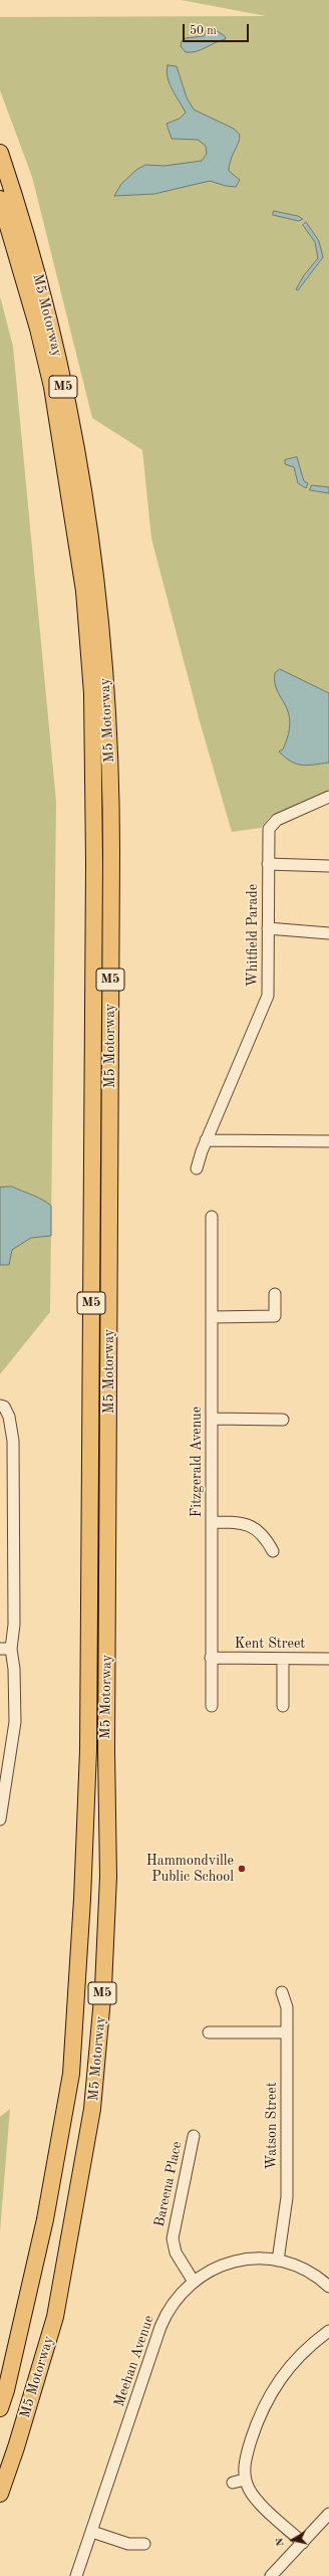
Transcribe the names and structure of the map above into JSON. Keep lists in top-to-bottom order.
{
  "streets": {
    "highway": ["M5 Motorway", "M5"],
    "street": [
      "Whitfield Parade",
      "Fitzgerald Avenue",
      "Kent Street",
      "Watson Street",
      "Bareena Place",
      "Meehan Avenue"
    ]
  },
  "crossings": [
    ["Fitzgerald Avenue", "Kent Street"],
    ["Watson Street", "Meehan Avenue"],
    ["Bareena Place", "Meehan Avenue"]
  ],
  "places": ["Hammondville Public School"],
  "scale_bar": "50 m",
  "north": "left"
}
